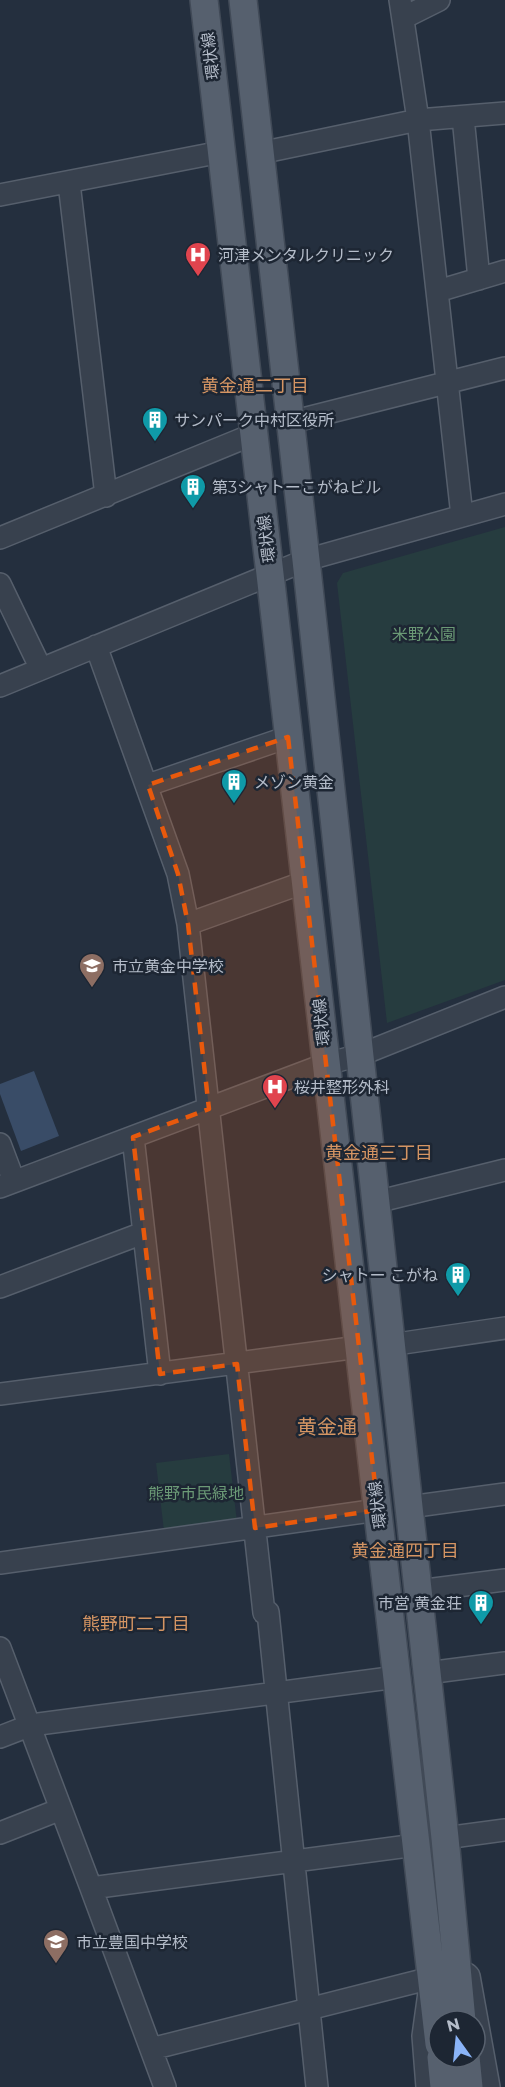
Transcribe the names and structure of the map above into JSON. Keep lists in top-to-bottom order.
{
  "streets": {
    "main road": ["環状線"]
  },
  "districts": [
    "黄金通二丁目",
    "黄金通三丁目",
    "黄金通",
    "黄金通四丁目",
    "熊野町二丁目"
  ],
  "parks": ["米野公園", "熊野市民緑地"],
  "places": {
    "hospital": ["河津メンタルクリニック", "桜井整形外科"],
    "building": [
      "サンパーク中村区役所",
      "第3シャトーこがねビル",
      "メゾン黄金",
      "シャトー こがね",
      "市営 黄金荘"
    ],
    "school or university": ["市立黄金中学校", "市立豊国中学校"]
  },
  "north": "top"
}
